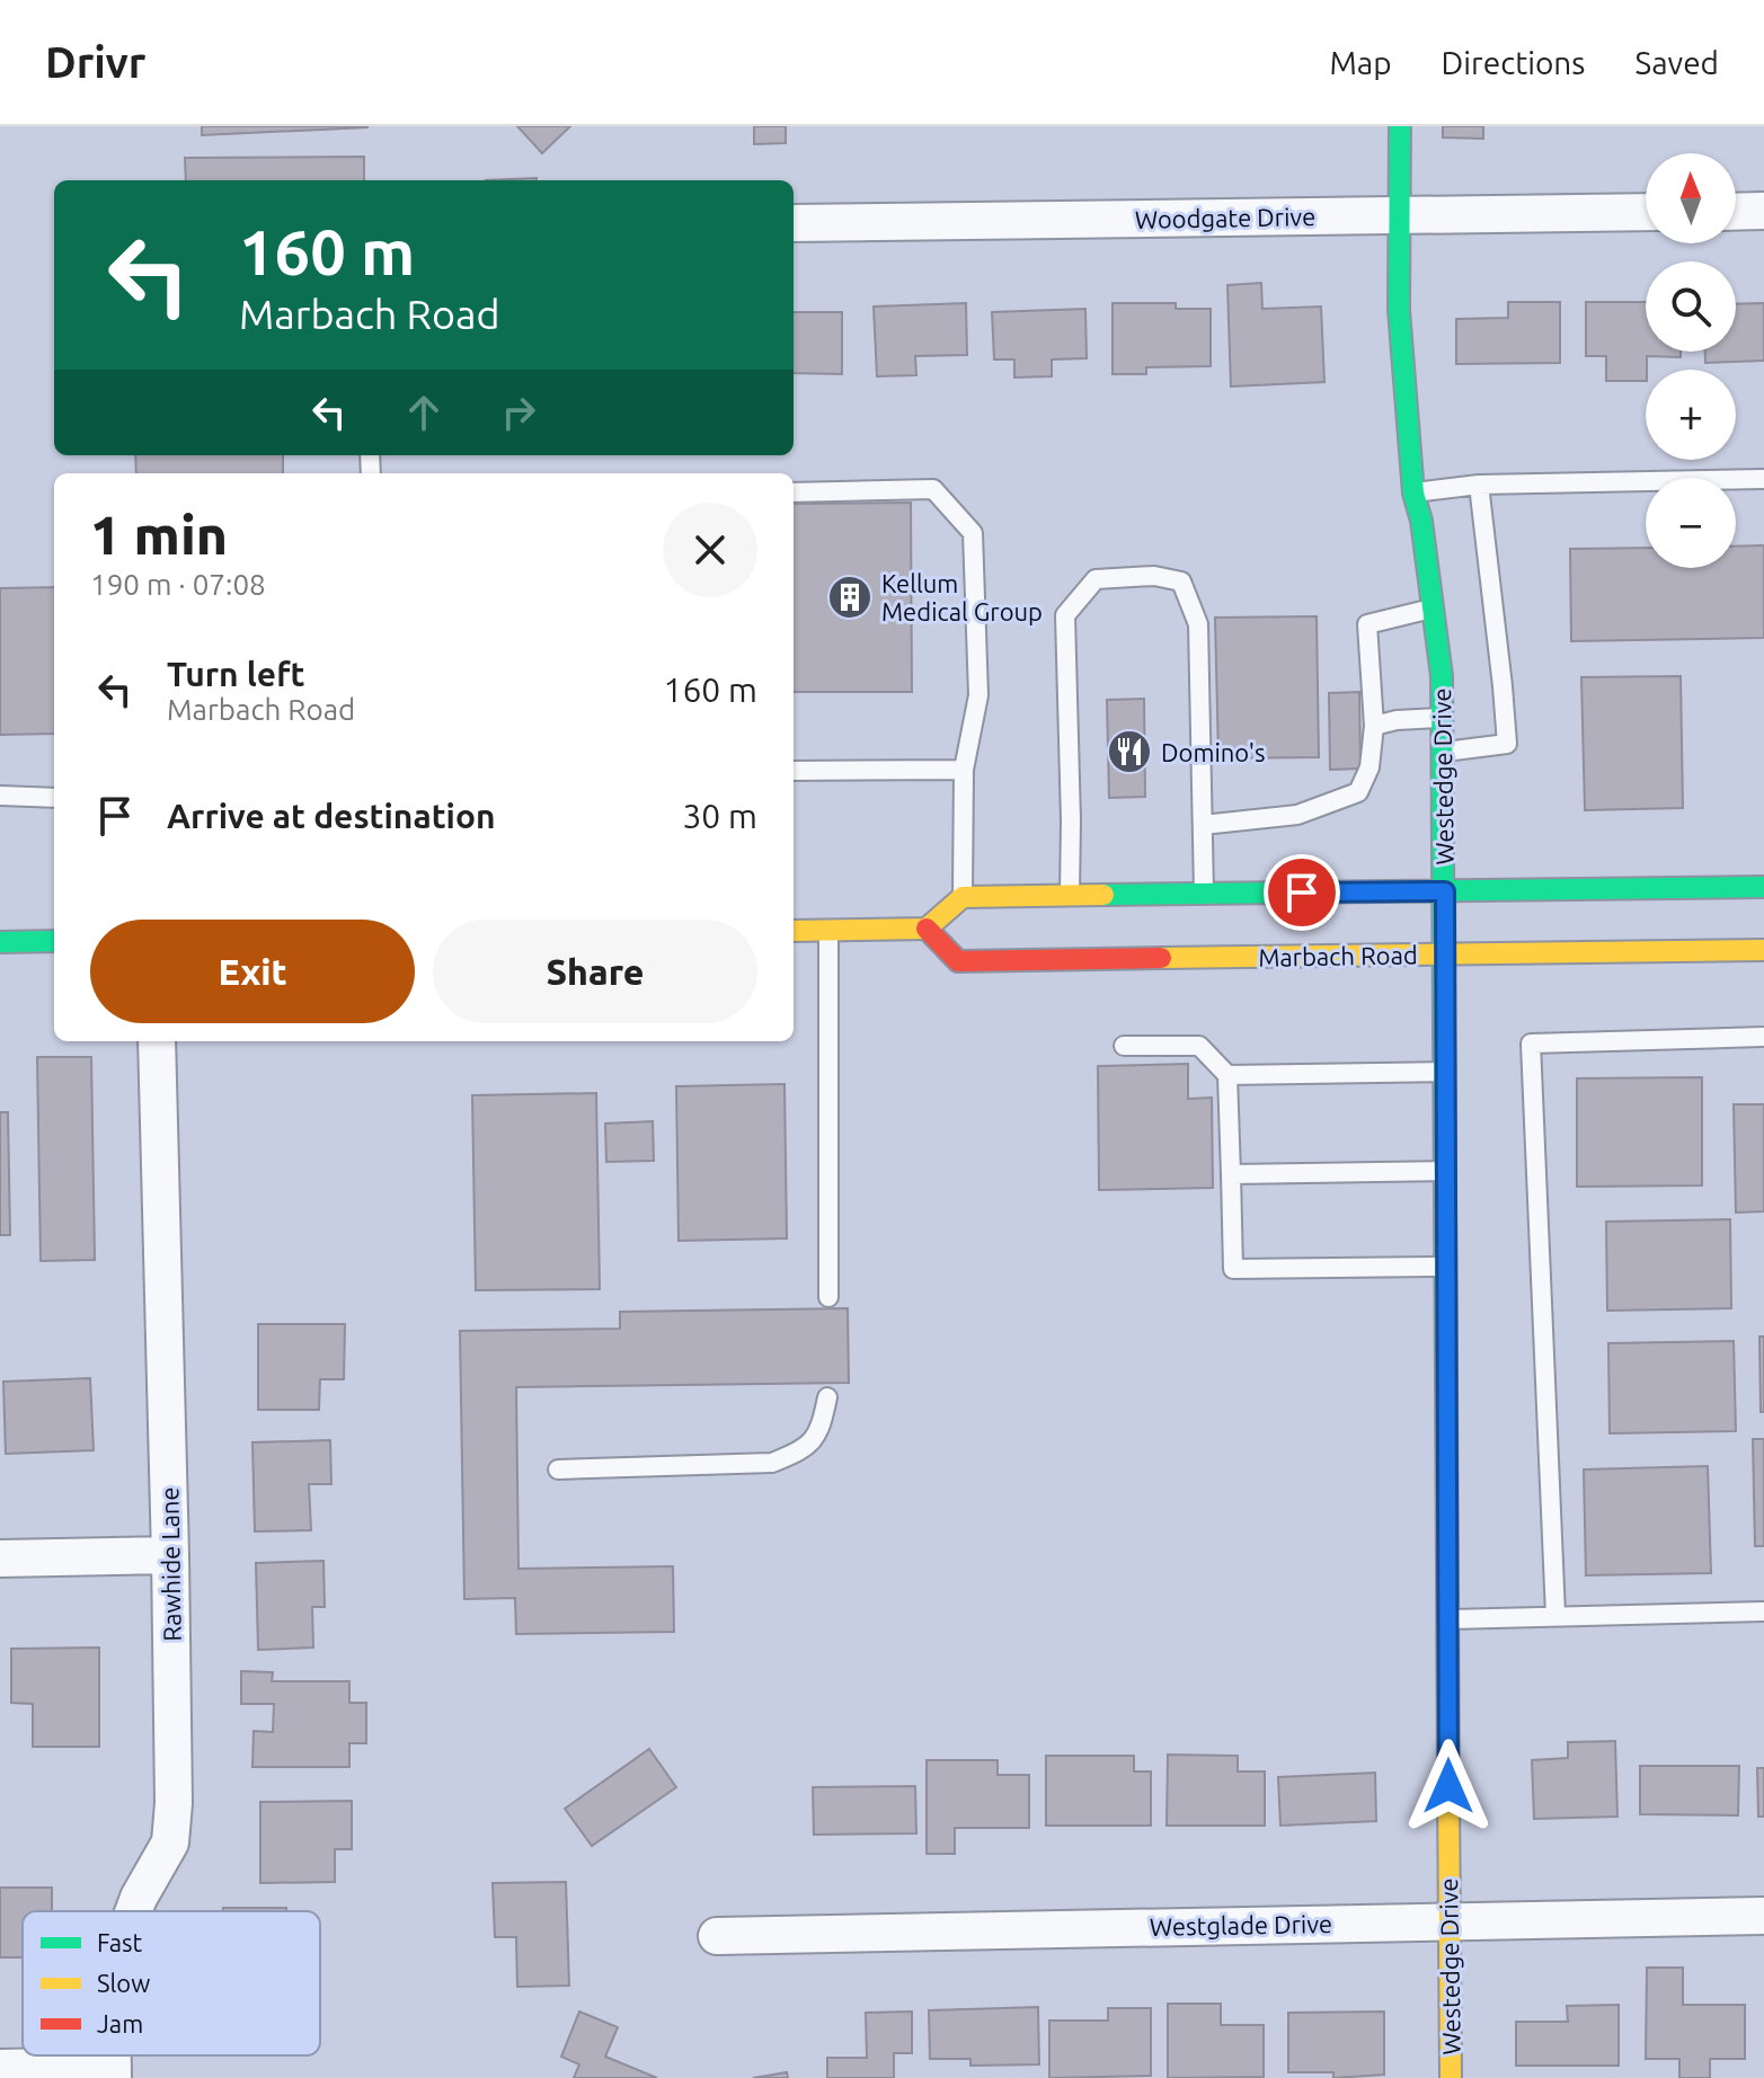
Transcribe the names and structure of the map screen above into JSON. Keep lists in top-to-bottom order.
{
  "streets": {
    "street": [
      "Woodgate Drive",
      "Westedge Drive",
      "Marbach Road",
      "Rawhide Lane",
      "Westglade Drive"
    ]
  },
  "crossings": [
    ["Woodgate Drive", "Westedge Drive"],
    ["Westedge Drive", "Marbach Road"],
    ["Westedge Drive", "Westglade Drive"]
  ],
  "places": {
    "building": ["Kellum Medical Group"],
    "restaurant": ["Domino's"]
  },
  "legend": ["Fast", "Slow", "Jam"],
  "north": "top",
  "page": {
    "header": "Drivr",
    "nav": ["Map", "Directions", "Saved"],
    "map_buttons": ["+", "−"],
    "turn": ["160 m", "Marbach Road"],
    "heading": ["1 min", "190 m · 07:08"],
    "list": [
      {
        "name": "Turn left",
        "note": "Marbach Road",
        "value": "160 m"
      },
      {
        "name": "Arrive at destination",
        "value": "30 m"
      }
    ],
    "buttons": ["Exit", "Share"]
  }
}
